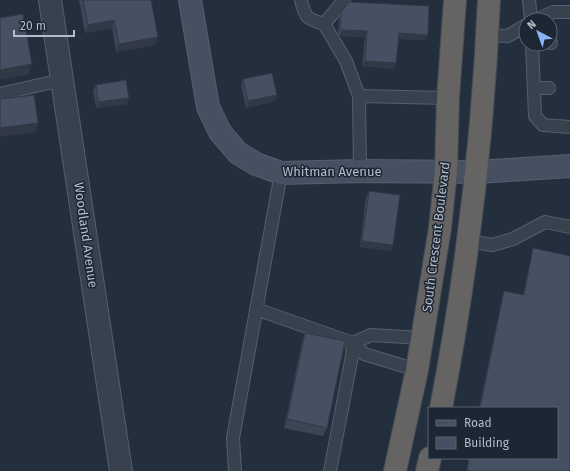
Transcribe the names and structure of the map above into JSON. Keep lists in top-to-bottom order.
{
  "streets": {
    "highway": ["South Crescent Boulevard"],
    "main road": ["Whitman Avenue"],
    "street": ["Woodland Avenue"]
  },
  "crossings": [
    ["Whitman Avenue", "South Crescent Boulevard"]
  ],
  "legend": ["Road", "Building"],
  "scale_bar": "20 m",
  "north": "top left"
}
